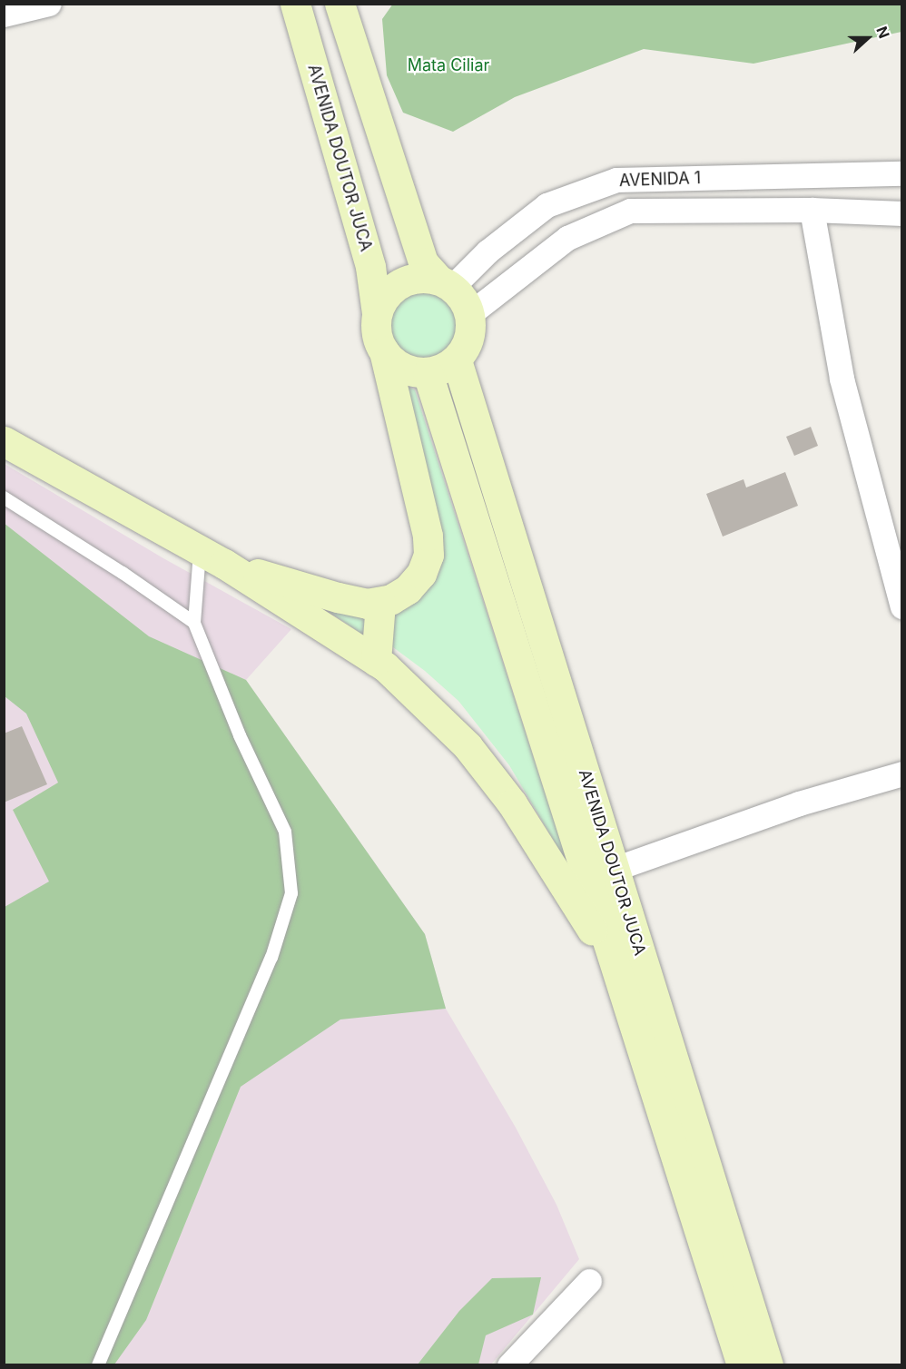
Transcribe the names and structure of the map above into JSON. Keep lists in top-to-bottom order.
{
  "streets": {
    "main road": ["AVENIDA DOUTOR JUCA"],
    "street": ["AVENIDA 1"]
  },
  "crossings": [
    ["AVENIDA DOUTOR JUCA", "AVENIDA 1"]
  ],
  "parks": ["Mata Ciliar"],
  "north": "right"
}
